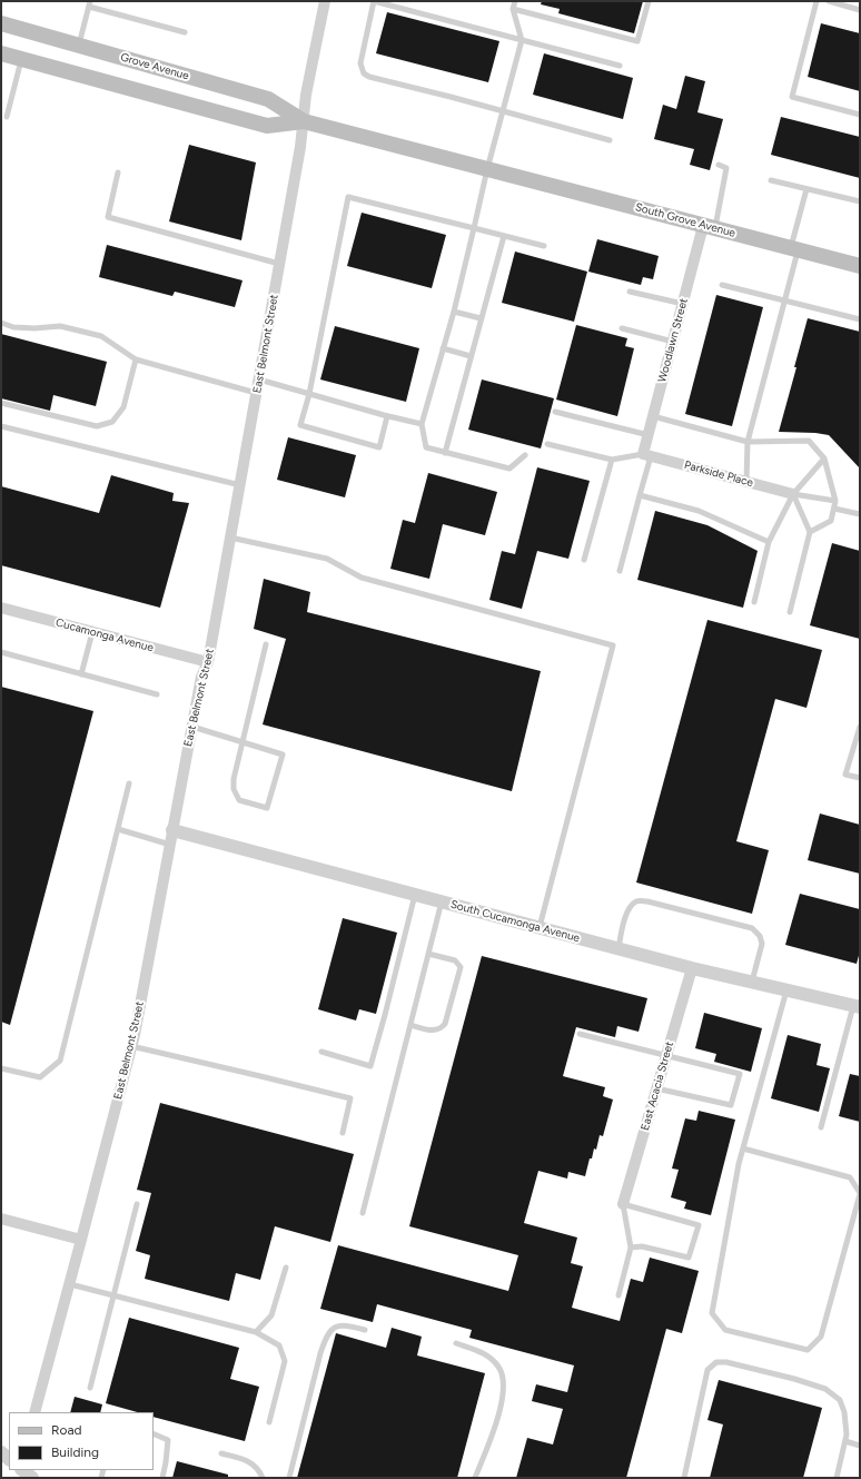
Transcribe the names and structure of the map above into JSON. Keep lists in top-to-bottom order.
{
  "streets": {
    "main road": ["Grove Avenue", "South Grove Avenue"],
    "street": [
      "Woodlawn Street",
      "East Belmont Street",
      "Parkside Place",
      "Cucamonga Avenue",
      "South Cucamonga Avenue",
      "East Acacia Street"
    ]
  },
  "crossings": [
    ["Grove Avenue", "South Grove Avenue"],
    ["Grove Avenue", "East Belmont Street"],
    ["South Grove Avenue", "Woodlawn Street"],
    ["Woodlawn Street", "Parkside Place"],
    ["East Belmont Street", "Cucamonga Avenue"],
    ["East Belmont Street", "South Cucamonga Avenue"],
    ["South Cucamonga Avenue", "East Acacia Street"]
  ],
  "legend": ["Road", "Building"]
}
